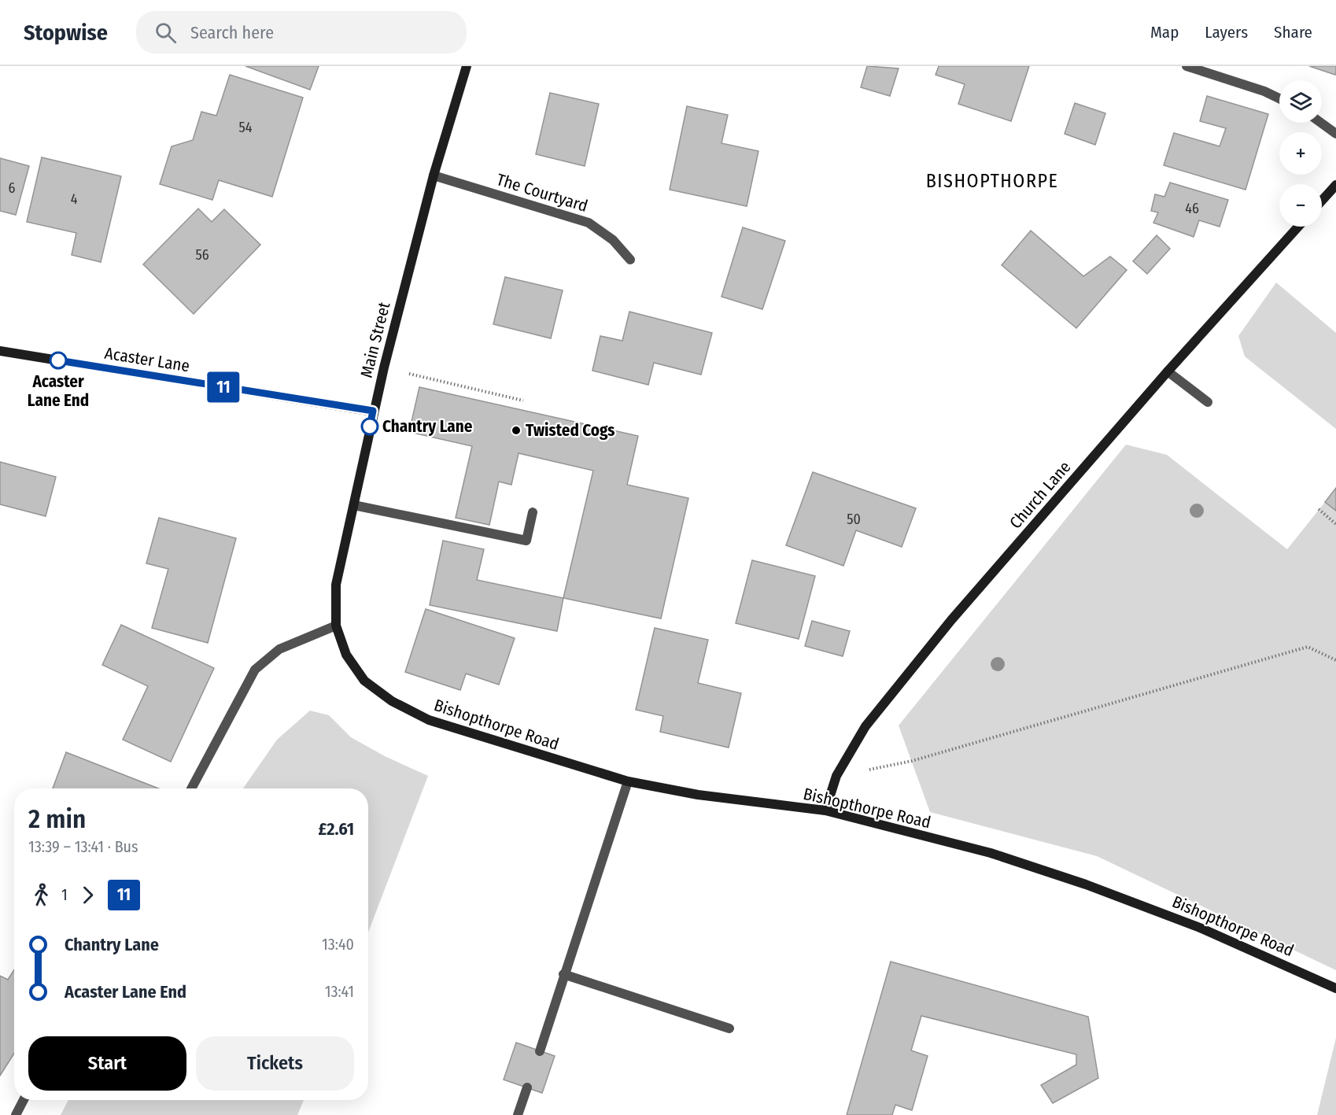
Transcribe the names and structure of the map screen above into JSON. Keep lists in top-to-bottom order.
{
  "streets": {
    "street": [
      "The Courtyard",
      "Main Street",
      "Acaster Lane",
      "Church Lane",
      "Bishopthorpe Road"
    ]
  },
  "crossings": [
    ["The Courtyard", "Main Street"],
    ["Main Street", "Acaster Lane"],
    ["Main Street", "Bishopthorpe Road"],
    ["Church Lane", "Bishopthorpe Road"]
  ],
  "districts": ["BISHOPTHORPE"],
  "places": ["Acaster Lane End", "Chantry Lane", "Twisted Cogs"],
  "lines": ["bus line 11"],
  "house_numbers": [
    "54",
    "6",
    "4",
    "46",
    "56",
    "50"
  ],
  "page": {
    "header": "Stopwise",
    "search": "Search here",
    "nav": ["Map", "Layers", "Share"],
    "on_map": "11",
    "map_buttons": ["+", "−"],
    "heading": ["2 min", "13:39 – 13:41 · Bus", "£2.61"],
    "legs": ["1", "11"],
    "list": [
      {
        "name": "Chantry Lane",
        "value": "13:40"
      },
      {
        "name": "Acaster Lane End",
        "value": "13:41"
      }
    ],
    "buttons": ["Start", "Tickets"]
  }
}
